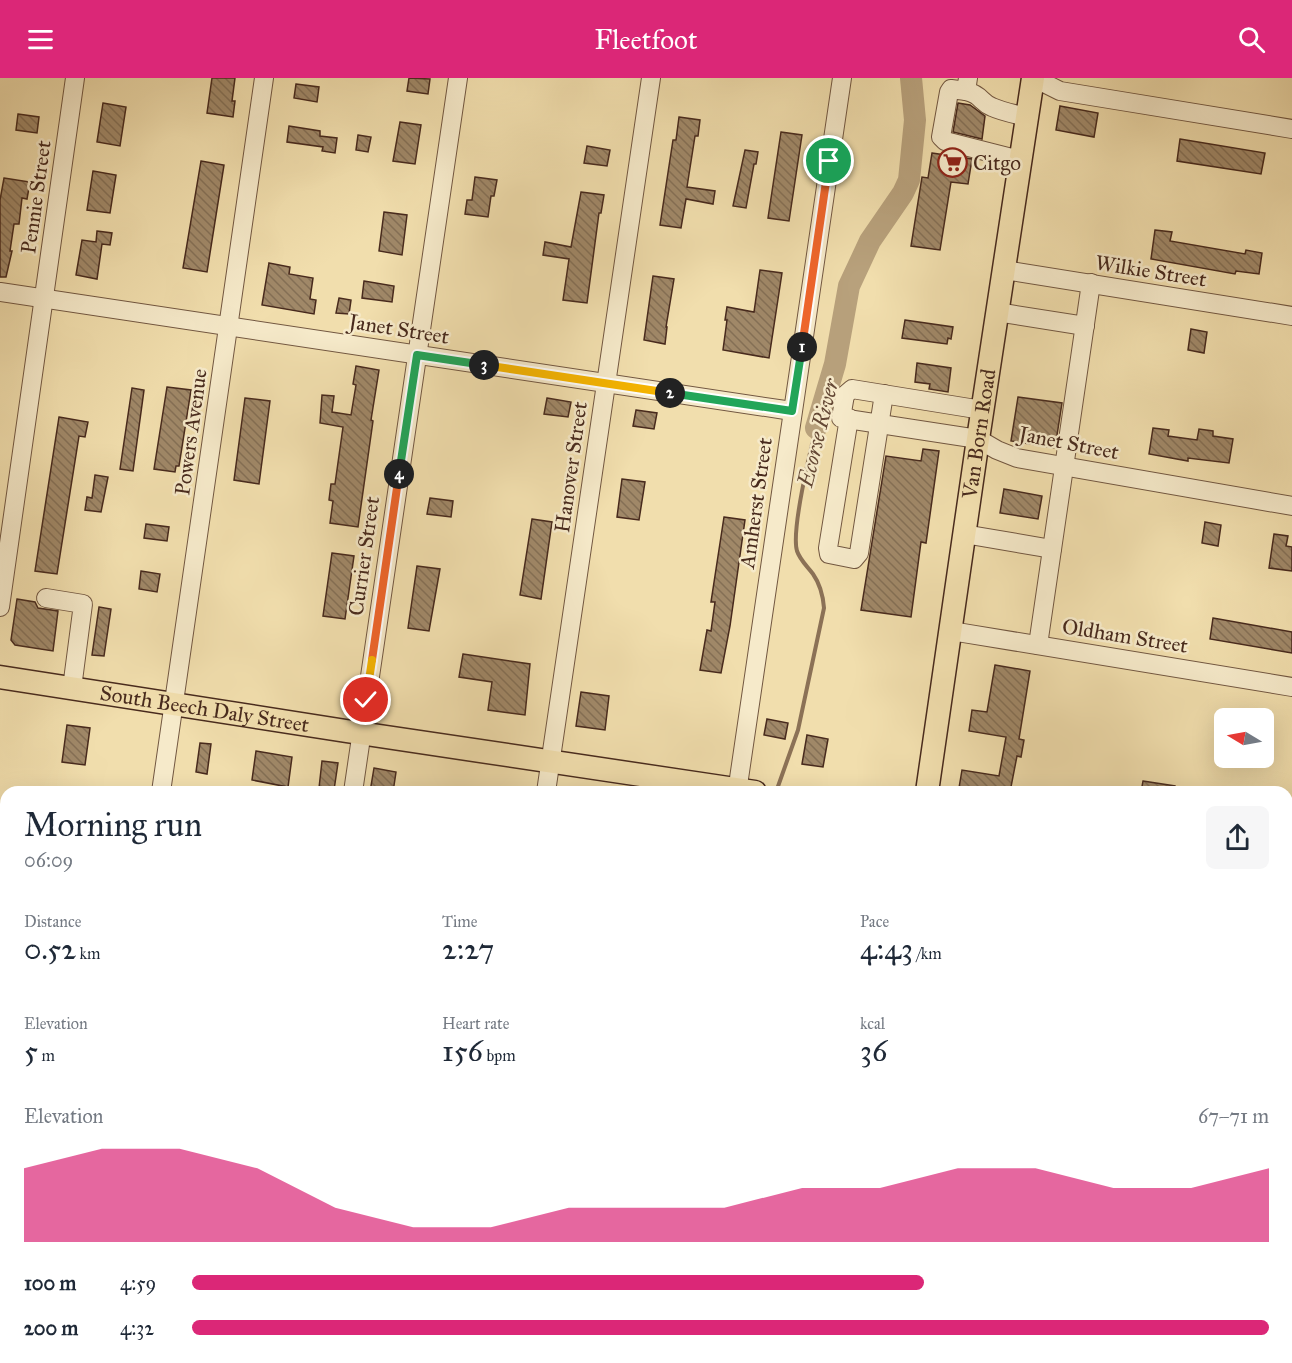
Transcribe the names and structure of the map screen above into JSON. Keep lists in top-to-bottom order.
{
  "streets": {
    "main road": ["Van Born Road", "South Beech Daly Street"],
    "street": [
      "Pennie Street",
      "Wilkie Street",
      "Janet Street",
      "Powers Avenue",
      "Hanover Street",
      "Amherst Street",
      "Currier Street",
      "Oldham Street"
    ]
  },
  "crossings": [
    ["Pennie Street", "Janet Street"],
    ["Wilkie Street", "Van Born Road"],
    ["Janet Street", "Powers Avenue"],
    ["Janet Street", "Van Born Road"],
    ["Janet Street", "Hanover Street"],
    ["Janet Street", "Amherst Street"],
    ["Janet Street", "Currier Street"],
    ["Powers Avenue", "South Beech Daly Street"],
    ["Van Born Road", "Oldham Street"],
    ["Hanover Street", "South Beech Daly Street"],
    ["Currier Street", "South Beech Daly Street"]
  ],
  "water": ["Ecorse River"],
  "places": {
    "supermarket": ["Citgo"]
  },
  "north": "left",
  "page": {
    "header": "Fleetfoot",
    "pins": [
      "1",
      "3",
      "2",
      "4"
    ],
    "heading": ["Morning run", "06:09"],
    "stats": [
      ["Distance", "0.52 km"],
      ["Time", "2:27"],
      ["Pace", "4:43 /km"],
      ["Elevation", "5 m"],
      ["Heart rate", "156 bpm"],
      ["kcal", "36"]
    ],
    "chart": ["Elevation", "67–71 m"],
    "list": [
      {
        "name": "100 m",
        "note": "4:59"
      },
      {
        "name": "200 m",
        "note": "4:32"
      }
    ]
  }
}
